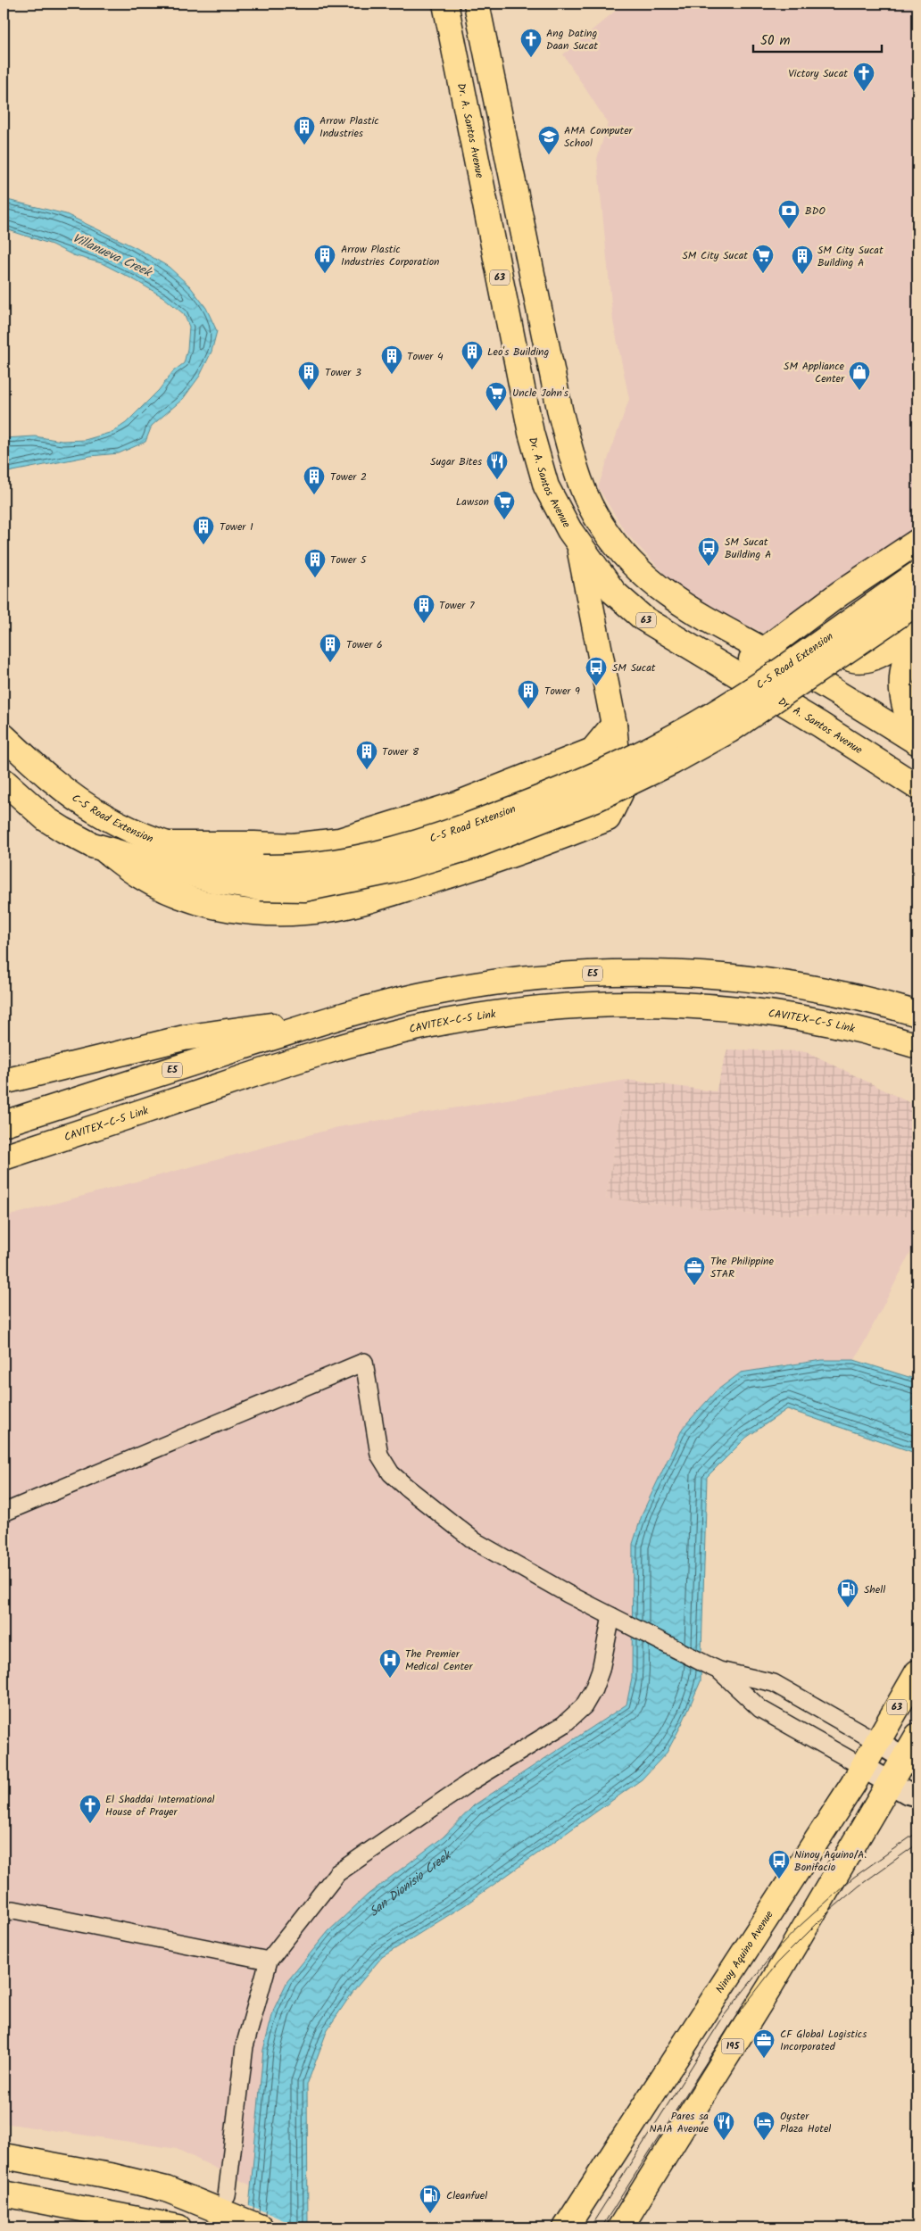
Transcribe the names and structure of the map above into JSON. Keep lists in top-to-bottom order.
{
  "streets": {
    "main road": [
      "Dr. A. Santos Avenue",
      "63",
      "C-5 Road Extension",
      "E5",
      "CAVITEX–C-5 Link",
      "Ninoy Aquino Avenue",
      "195"
    ]
  },
  "water": ["Villanueva Creek", "San Dionisio Creek"],
  "places": {
    "church": ["Ang Dating Daan Sucat", "Victory Sucat", "El Shaddai International House of Prayer"],
    "building": [
      "Arrow Plastic Industries",
      "Arrow Plastic Industries Corporation",
      "SM City Sucat Building A",
      "Leo's Building",
      "Tower 4",
      "Tower 3",
      "Tower 2",
      "Tower 1",
      "Tower 5",
      "Tower 7",
      "Tower 6",
      "Tower 9",
      "Tower 8"
    ],
    "school or university": ["AMA Computer School"],
    "bank": ["BDO"],
    "supermarket": ["SM City Sucat", "Uncle John's", "Lawson"],
    "shop": ["SM Appliance Center"],
    "restaurant": ["Sugar Bites", "Pares sa NAIA Avenue"],
    "bus stop": ["SM Sucat Building A", "SM Sucat", "Ninoy Aquino/A. Bonifacio"],
    "office": ["The Philippine STAR", "CF Global Logistics Incorporated"],
    "fuel station": ["Shell", "Cleanfuel"],
    "hospital": ["The Premier Medical Center"],
    "hotel": ["Oyster Plaza Hotel"]
  },
  "scale_bar": "50 m"
}
